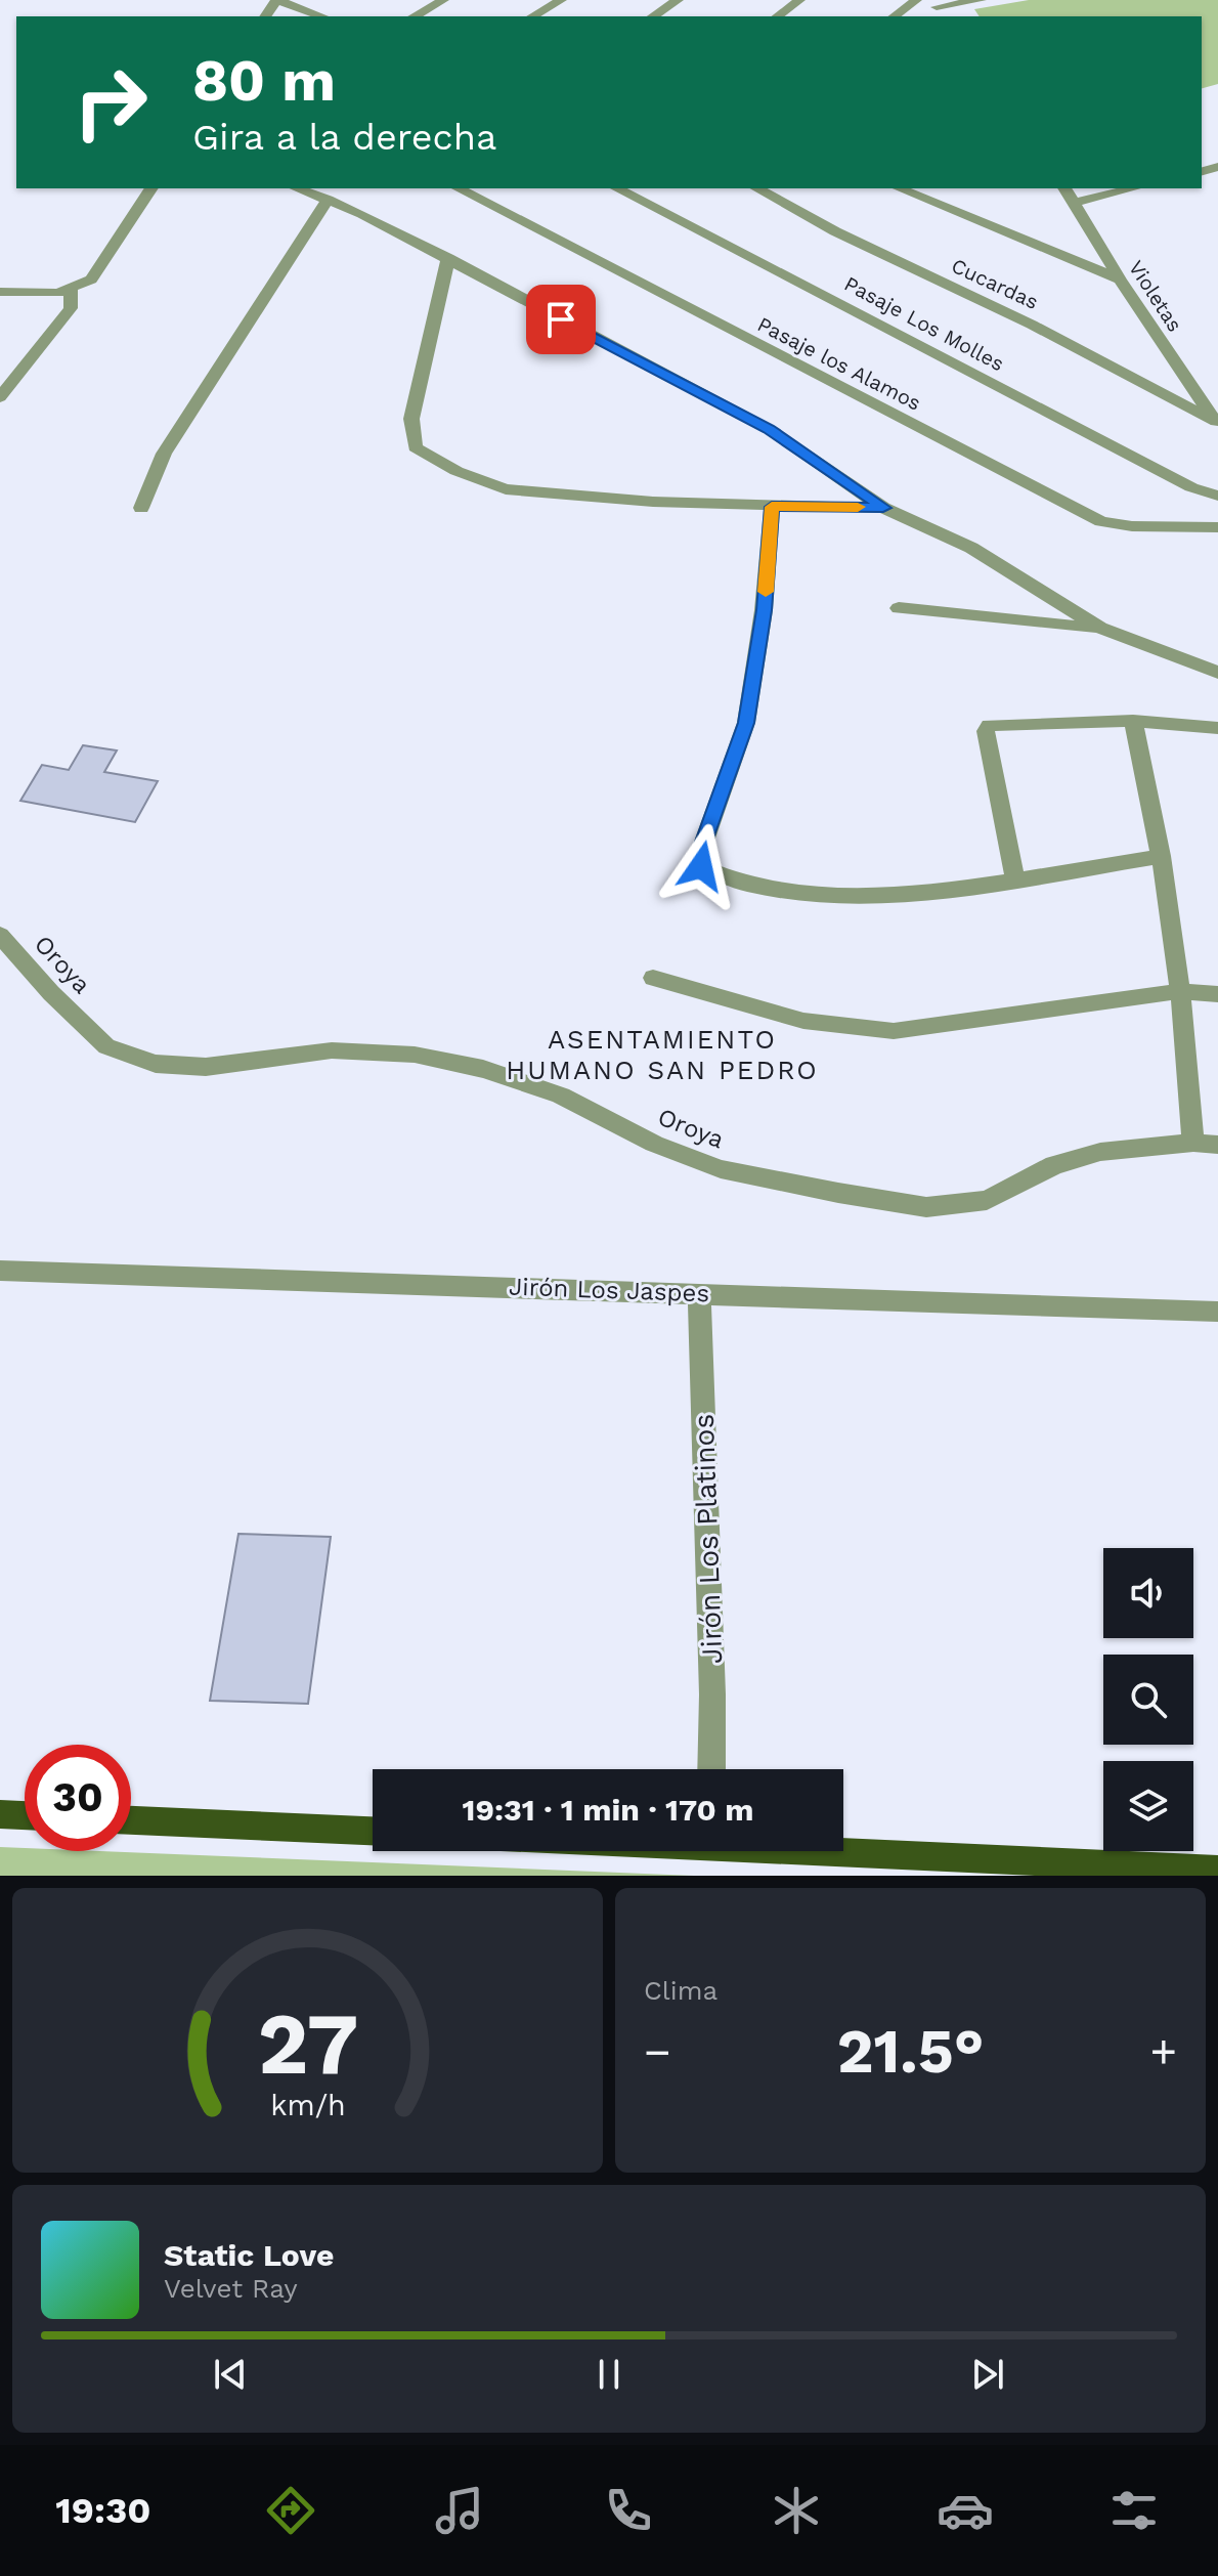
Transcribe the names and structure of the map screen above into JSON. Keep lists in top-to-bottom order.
{
  "streets": {
    "street": [
      "Cucardas",
      "Violetas",
      "Pasaje Los Molles",
      "Pasaje los Alamos",
      "Oroya",
      "Jirón Los Jaspes",
      "Jirón Los Platinos"
    ]
  },
  "crossings": [
    ["Cucardas", "Violetas"],
    ["Jirón Los Jaspes", "Jirón Los Platinos"]
  ],
  "districts": ["ASENTAMIENTO HUMANO SAN PEDRO"],
  "page": {
    "turn": ["80 m", "Gira a la derecha"],
    "limit": "30",
    "trip": "19:31 · 1 min · 170 m",
    "tile": "Clima",
    "heat": ["−", "21.5°", "+"],
    "song": ["Static Love", "Velvet Ray"],
    "tabs": "19:30",
    "gauge": ["27", "km/h"]
  }
}
